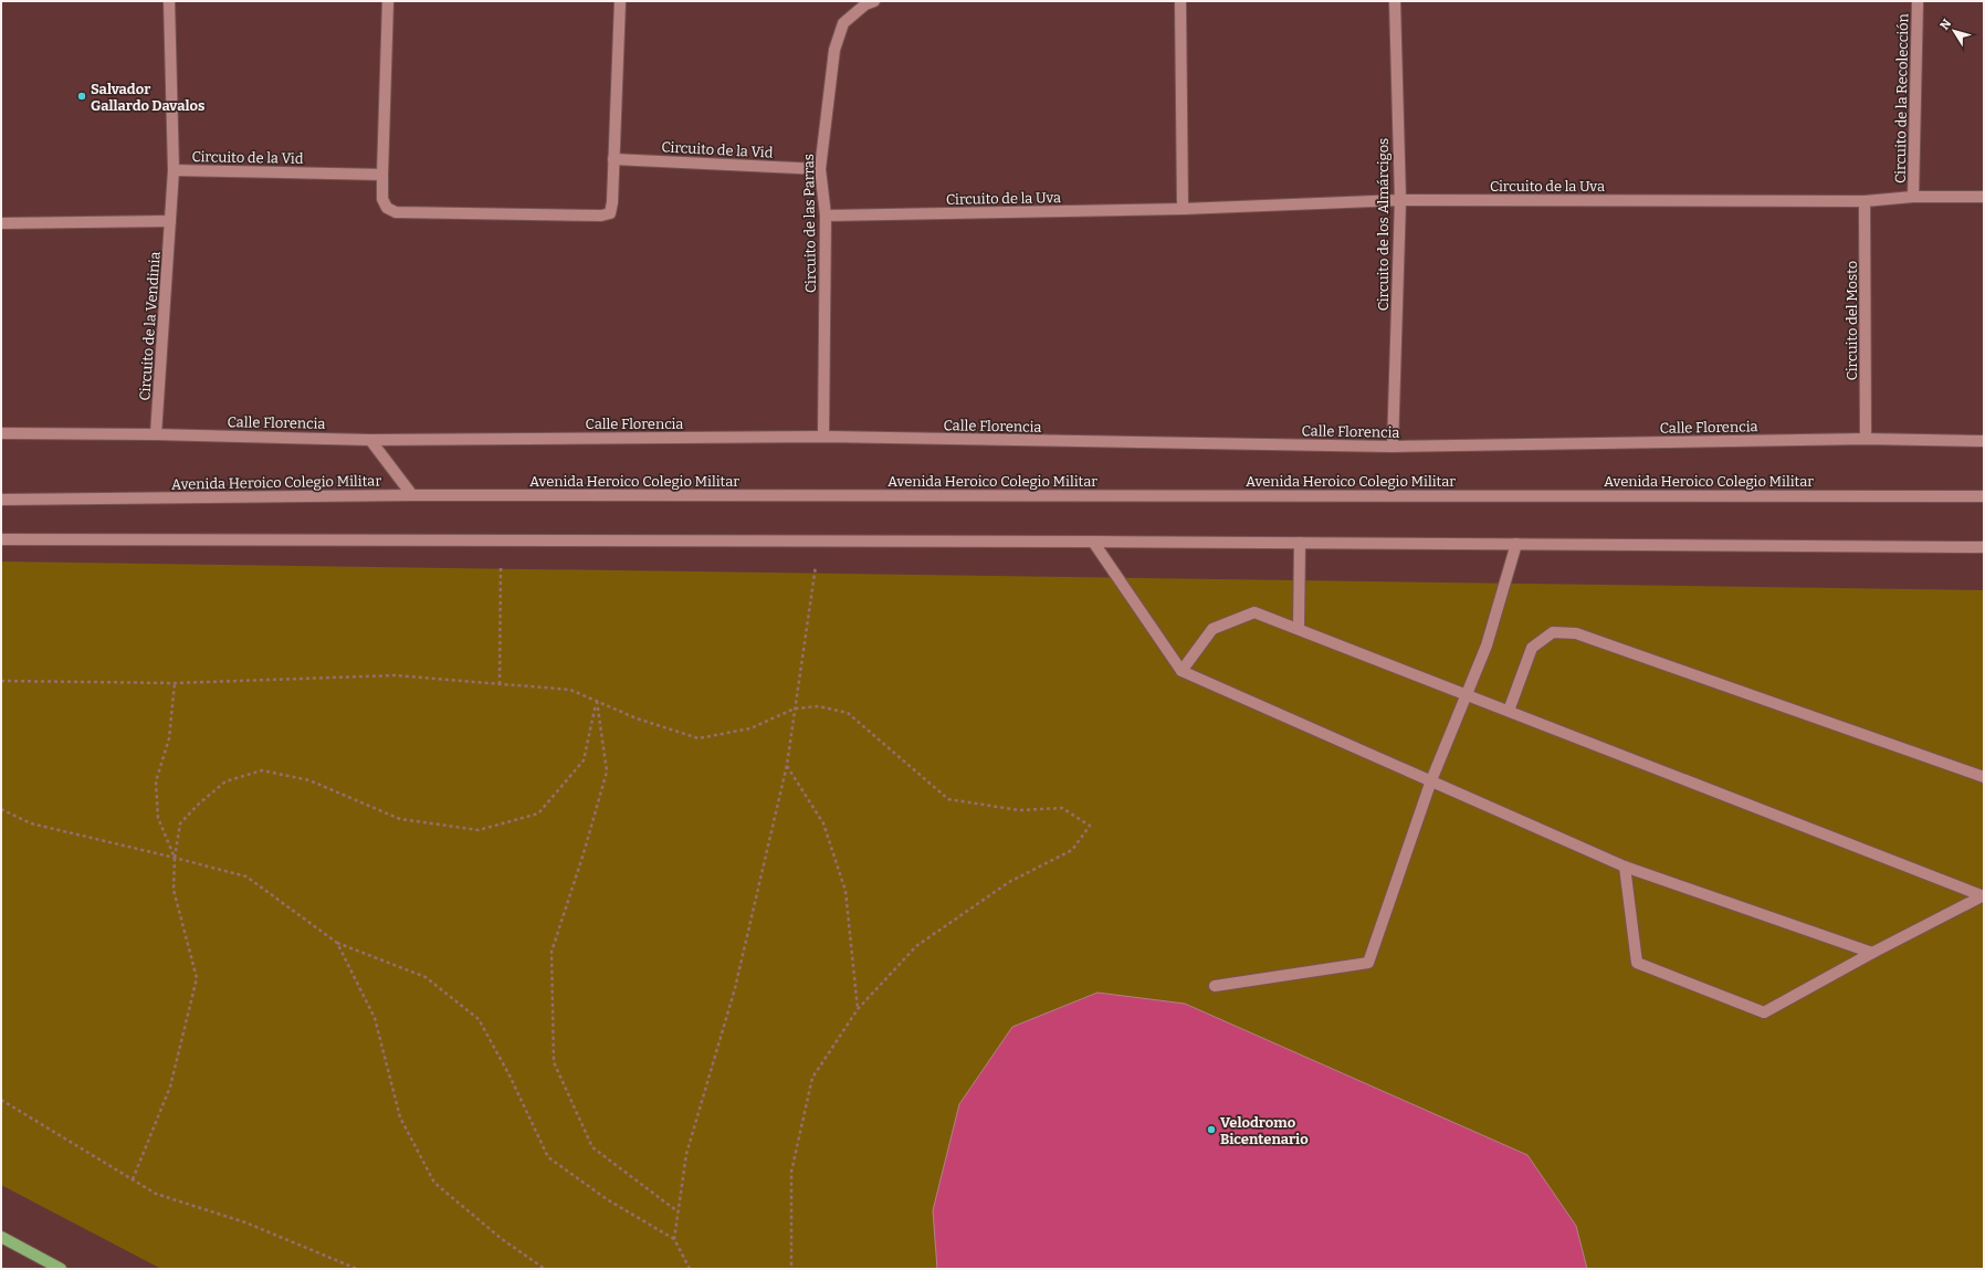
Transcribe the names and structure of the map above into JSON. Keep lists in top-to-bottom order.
{
  "streets": {
    "street": [
      "Circuito de la Recolección",
      "Circuito de la Vid",
      "Circuito de la Uva",
      "Circuito de las Parras",
      "Circuito de los Almárcigos",
      "Circuito del Mosto",
      "Circuito de la Vendinia",
      "Calle Florencia",
      "Avenida Heroico Colegio Militar"
    ]
  },
  "crossings": [
    ["Circuito de la Recolección", "Circuito de la Uva"],
    ["Circuito de la Vid", "Circuito de las Parras"],
    ["Circuito de la Vid", "Circuito de la Vendinia"],
    ["Circuito de la Uva", "Circuito de las Parras"],
    ["Circuito de la Uva", "Circuito de los Almárcigos"],
    ["Circuito de la Uva", "Circuito del Mosto"],
    ["Circuito de las Parras", "Calle Florencia"],
    ["Circuito de los Almárcigos", "Calle Florencia"],
    ["Circuito del Mosto", "Calle Florencia"],
    ["Circuito de la Vendinia", "Calle Florencia"]
  ],
  "places": ["Salvador Gallardo Davalos", "Velodromo Bicentenario"],
  "north": "top left"
}
